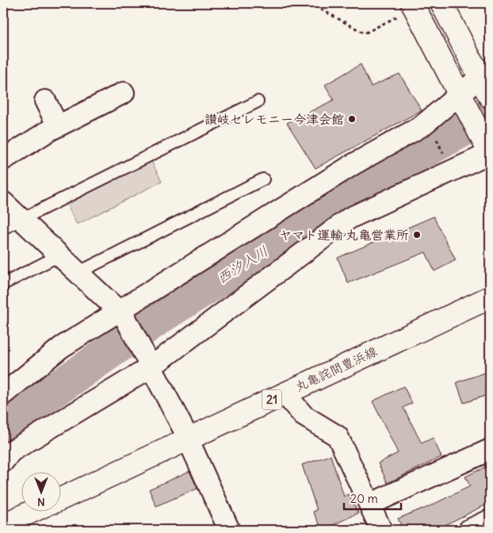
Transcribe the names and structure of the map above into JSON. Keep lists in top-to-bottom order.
{
  "streets": {
    "main road": ["丸亀詫間豊浜線", "21"]
  },
  "water": ["西汐入川"],
  "places": ["讃岐セレモニー今津会館", "ヤマト運輸 丸亀営業所"],
  "scale_bar": "20 m",
  "north": "bottom"
}
